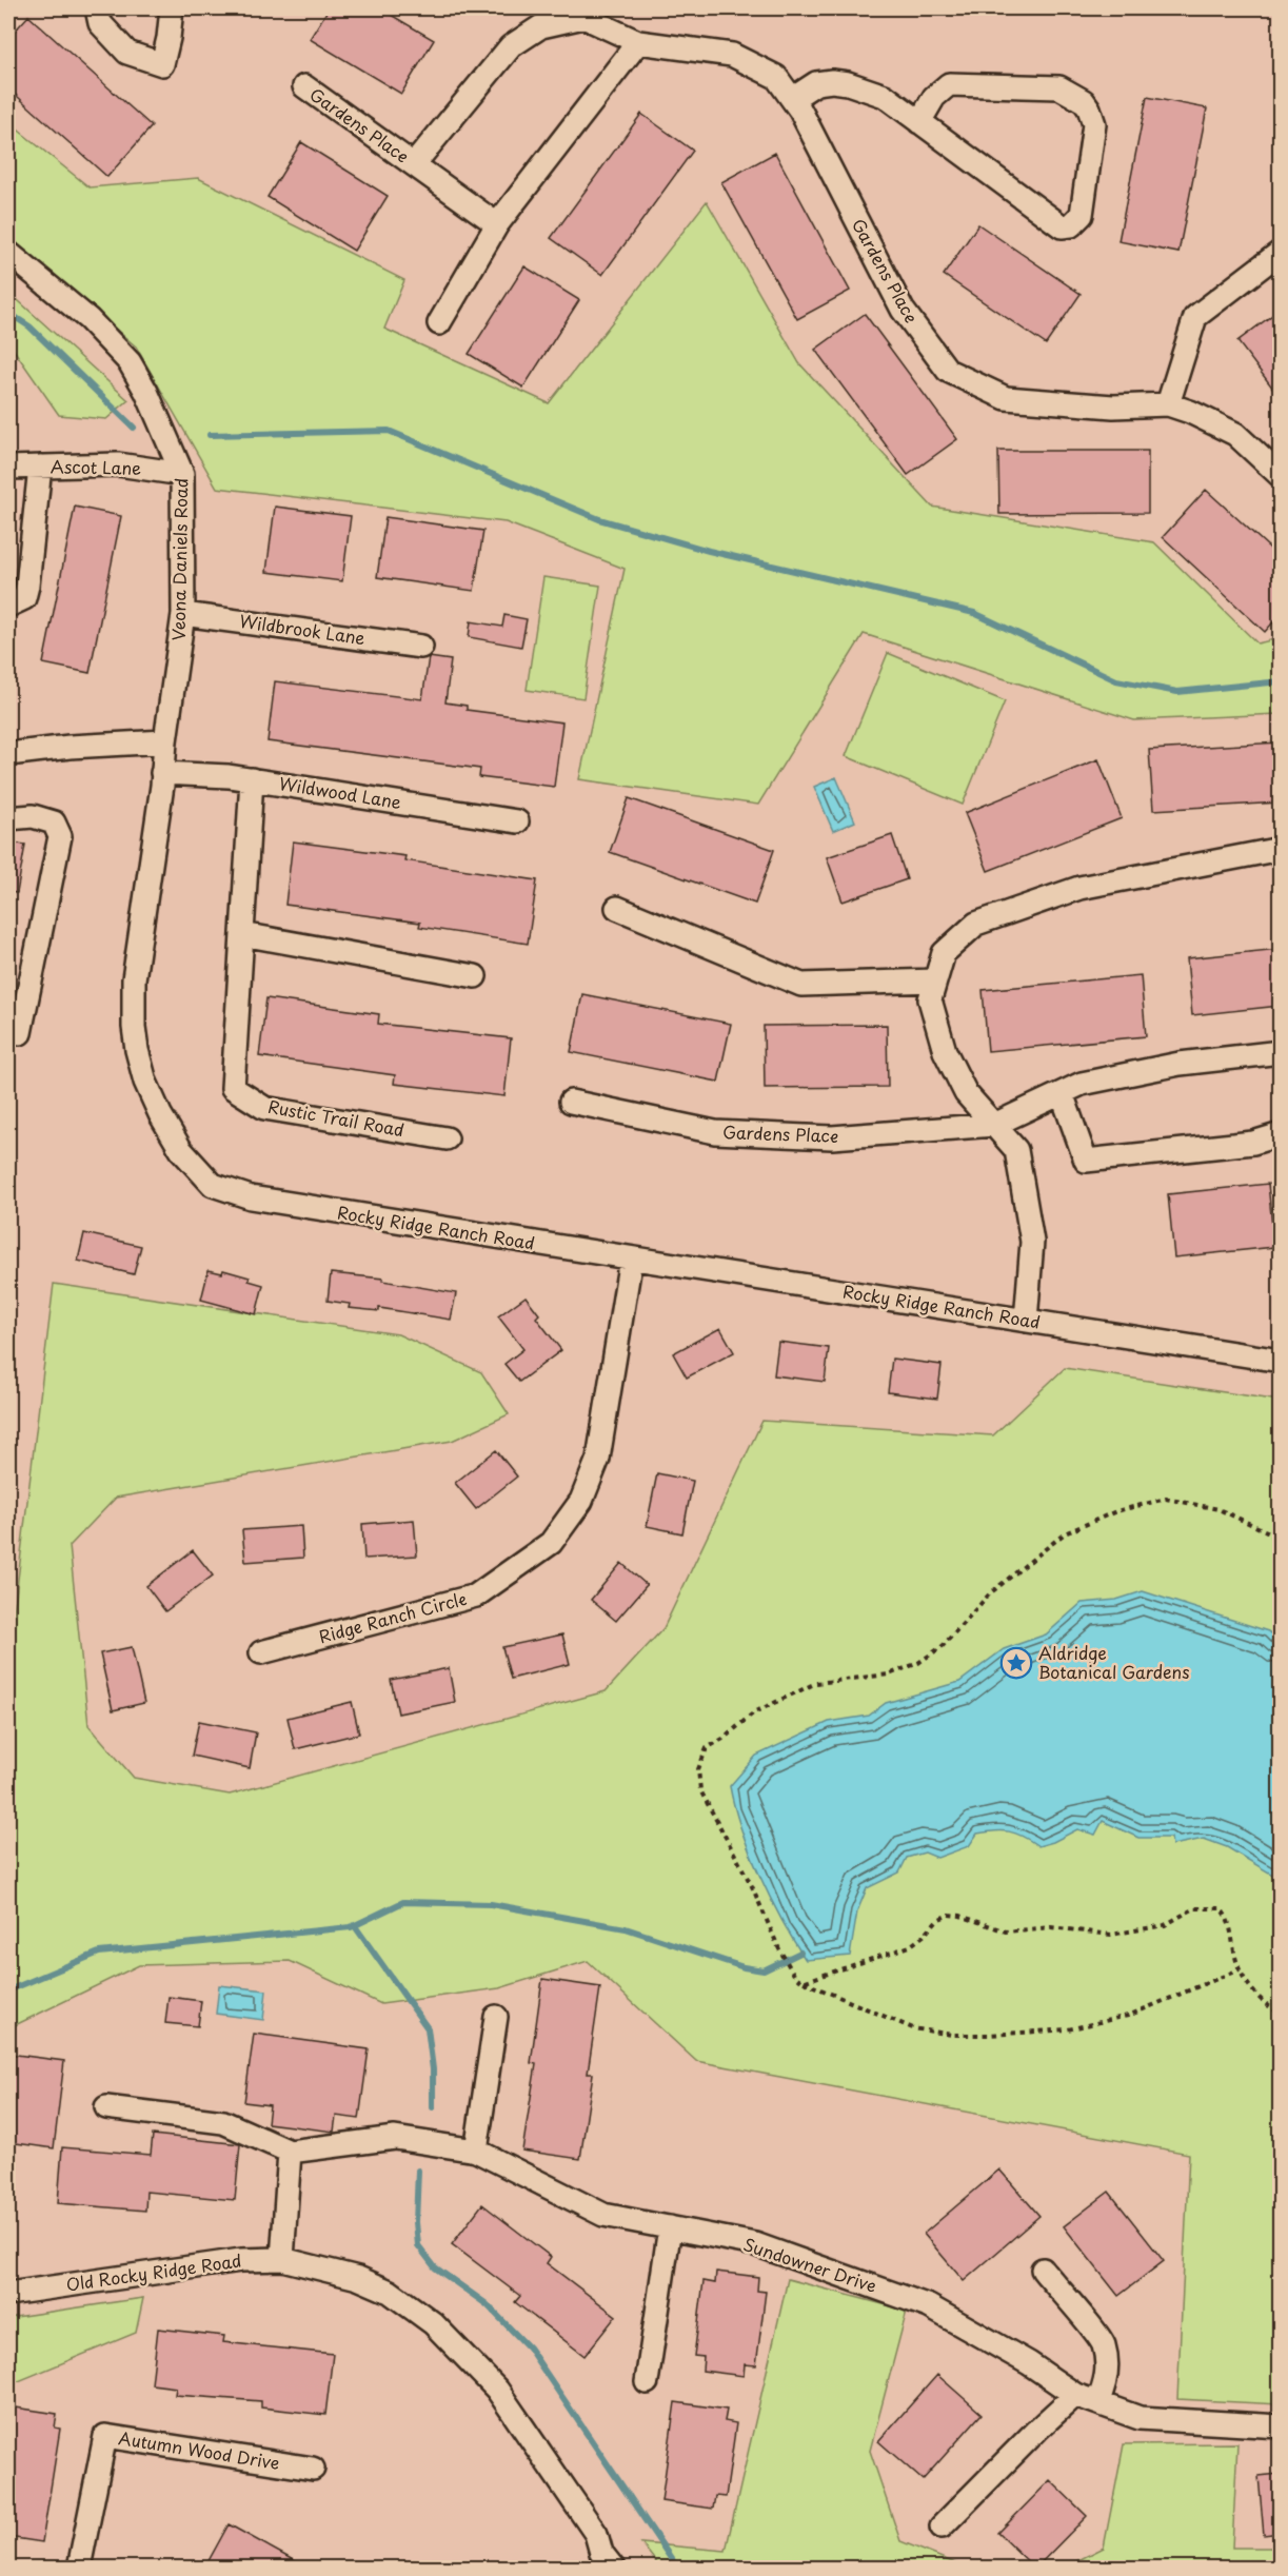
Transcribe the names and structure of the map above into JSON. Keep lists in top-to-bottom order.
{
  "streets": {
    "street": [
      "Gardens Place",
      "Ascot Lane",
      "Veona Daniels Road",
      "Wildbrook Lane",
      "Wildwood Lane",
      "Rustic Trail Road",
      "Rocky Ridge Ranch Road",
      "Ridge Ranch Circle",
      "Sundowner Drive",
      "Old Rocky Ridge Road",
      "Autumn Wood Drive"
    ]
  },
  "crossings": [
    ["Ascot Lane", "Veona Daniels Road"],
    ["Veona Daniels Road", "Wildbrook Lane"],
    ["Veona Daniels Road", "Rocky Ridge Ranch Road"],
    ["Wildwood Lane", "Rustic Trail Road"],
    ["Wildwood Lane", "Rocky Ridge Ranch Road"],
    ["Rocky Ridge Ranch Road", "Ridge Ranch Circle"]
  ],
  "places": {
    "place": ["Aldridge Botanical Gardens"]
  }
}
